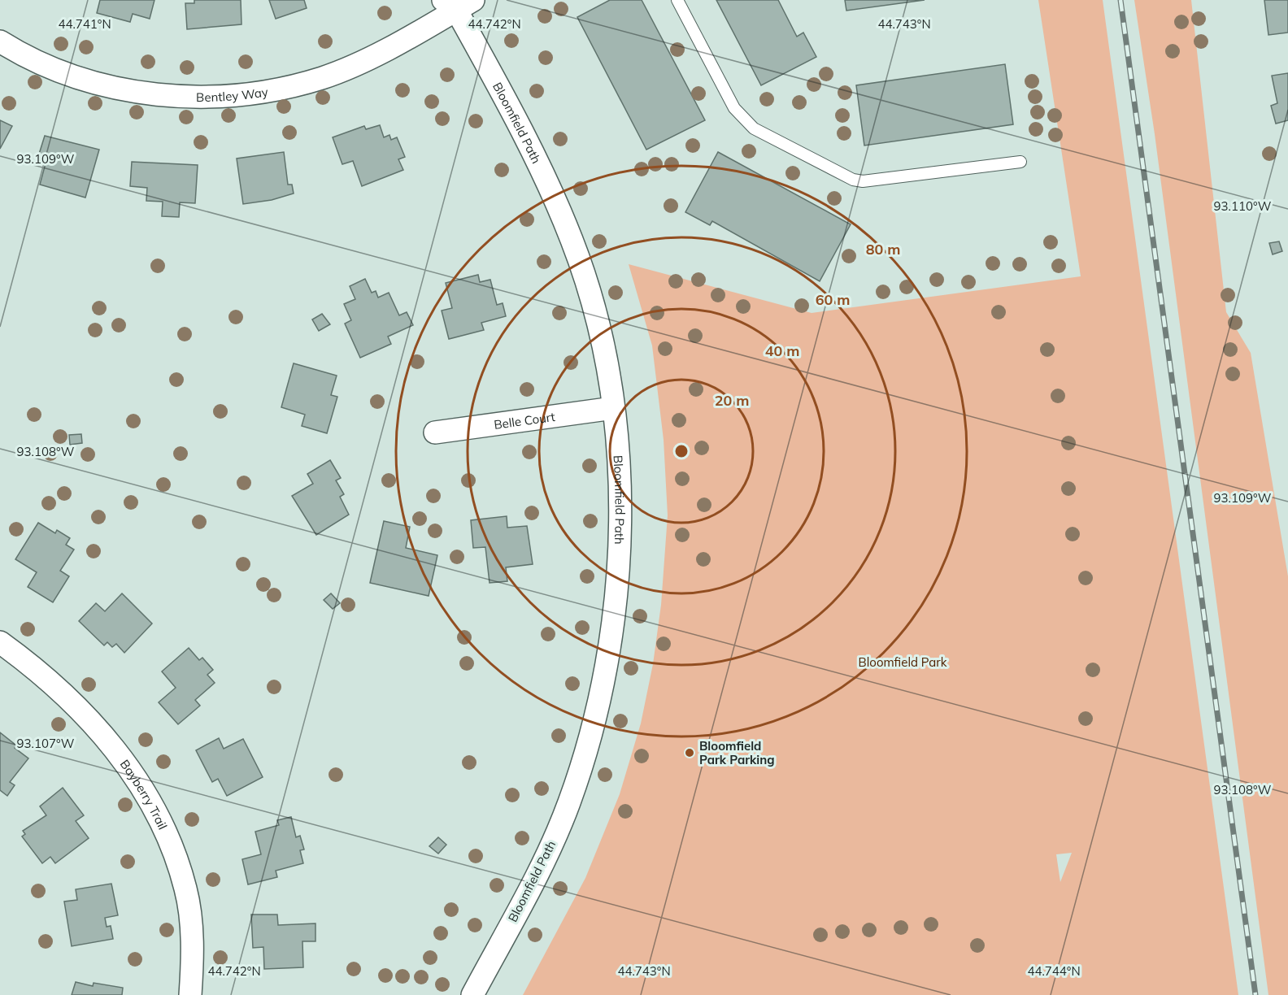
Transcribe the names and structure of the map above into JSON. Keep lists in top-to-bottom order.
{
  "streets": {
    "street": [
      "Bentley Way",
      "Bloomfield Path",
      "Belle Court",
      "Bayberry Trail"
    ]
  },
  "crossings": [
    ["Bentley Way", "Bloomfield Path"],
    ["Bloomfield Path", "Belle Court"]
  ],
  "parks": ["Bloomfield Park"],
  "places": ["Bloomfield Park Parking"],
  "coordinates": [
    "44.741°N",
    "44.742°N",
    "44.743°N",
    "93.109°W",
    "93.110°W",
    "93.108°W",
    "93.107°W",
    "44.744°N"
  ],
  "rings": [
    "80 m",
    "60 m",
    "40 m",
    "20 m"
  ]
}
